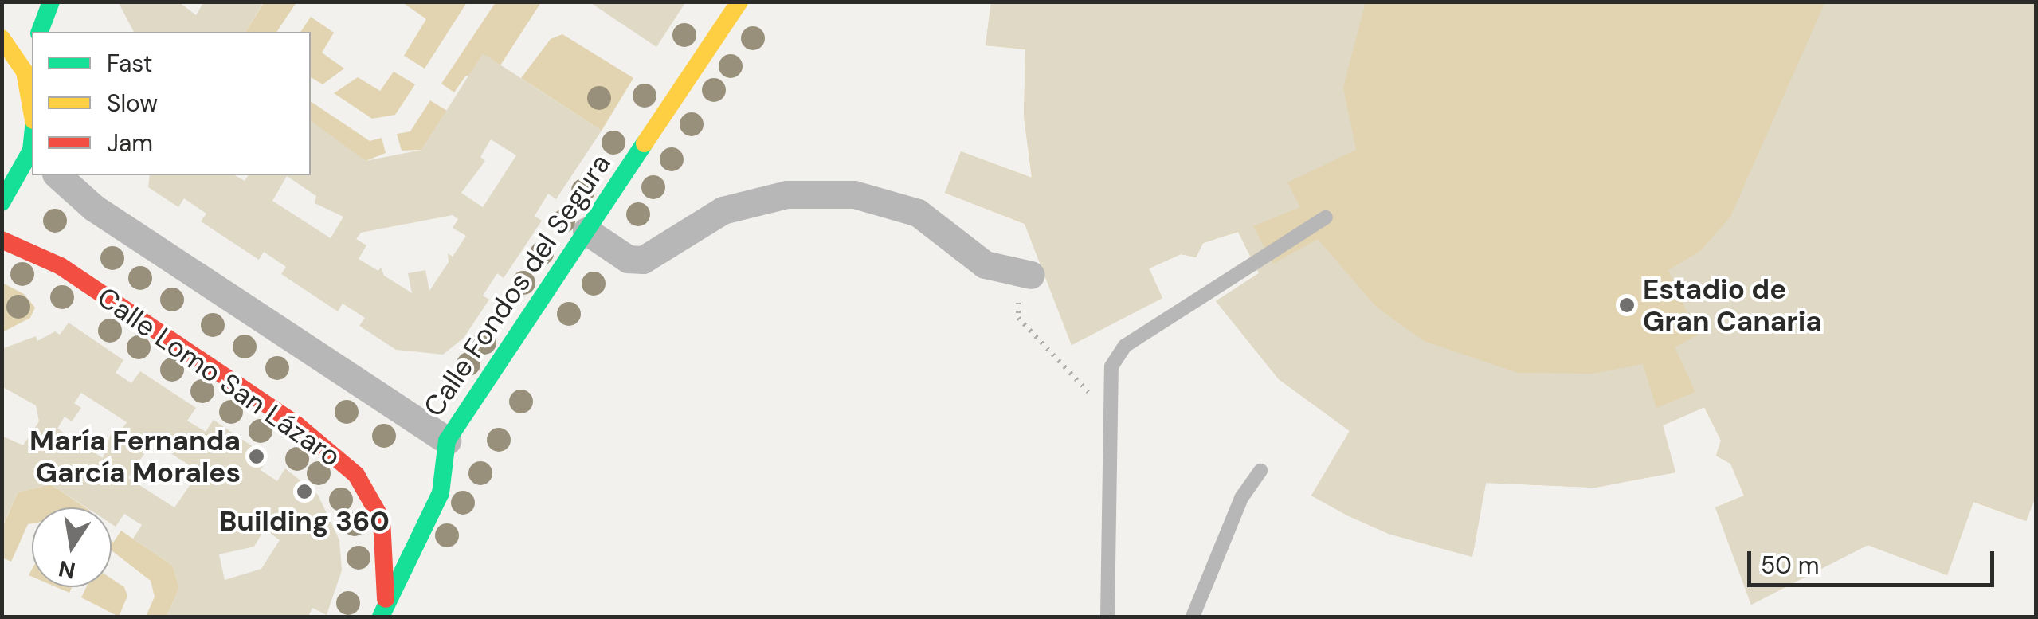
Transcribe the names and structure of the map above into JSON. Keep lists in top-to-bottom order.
{
  "streets": {
    "street": ["Calle Fondos del Segura", "Calle Lomo San Lázaro"]
  },
  "crossings": [
    ["Calle Fondos del Segura", "Calle Lomo San Lázaro"]
  ],
  "places": ["Estadio de Gran Canaria", "María Fernanda García Morales", "Building 360"],
  "legend": ["Fast", "Slow", "Jam"],
  "scale_bar": "50 m",
  "north": "bottom"
}
